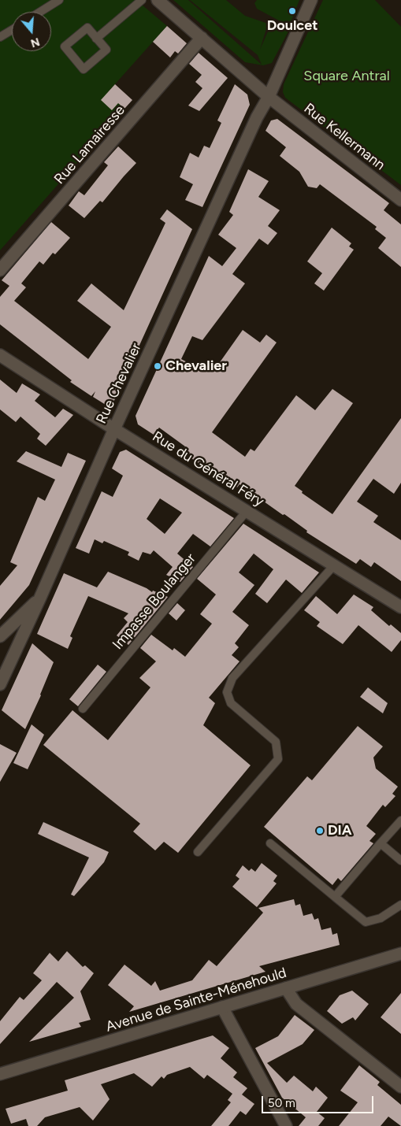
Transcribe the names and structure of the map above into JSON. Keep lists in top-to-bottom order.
{
  "streets": {
    "street": [
      "Rue Kellermann",
      "Rue Lamairesse",
      "Rue Chevalier",
      "Rue du Général Féry",
      "Avenue de Sainte-Ménehould"
    ],
    "lane": ["Impasse Boulanger"]
  },
  "crossings": [
    ["Rue Kellermann", "Rue Lamairesse"],
    ["Rue Kellermann", "Rue Chevalier"],
    ["Rue Chevalier", "Rue du Général Féry"],
    ["Rue du Général Féry", "Impasse Boulanger"]
  ],
  "parks": ["Square Antral"],
  "places": ["Doulcet", "Chevalier", "DIA"],
  "scale_bar": "50 m",
  "north": "bottom"
}
